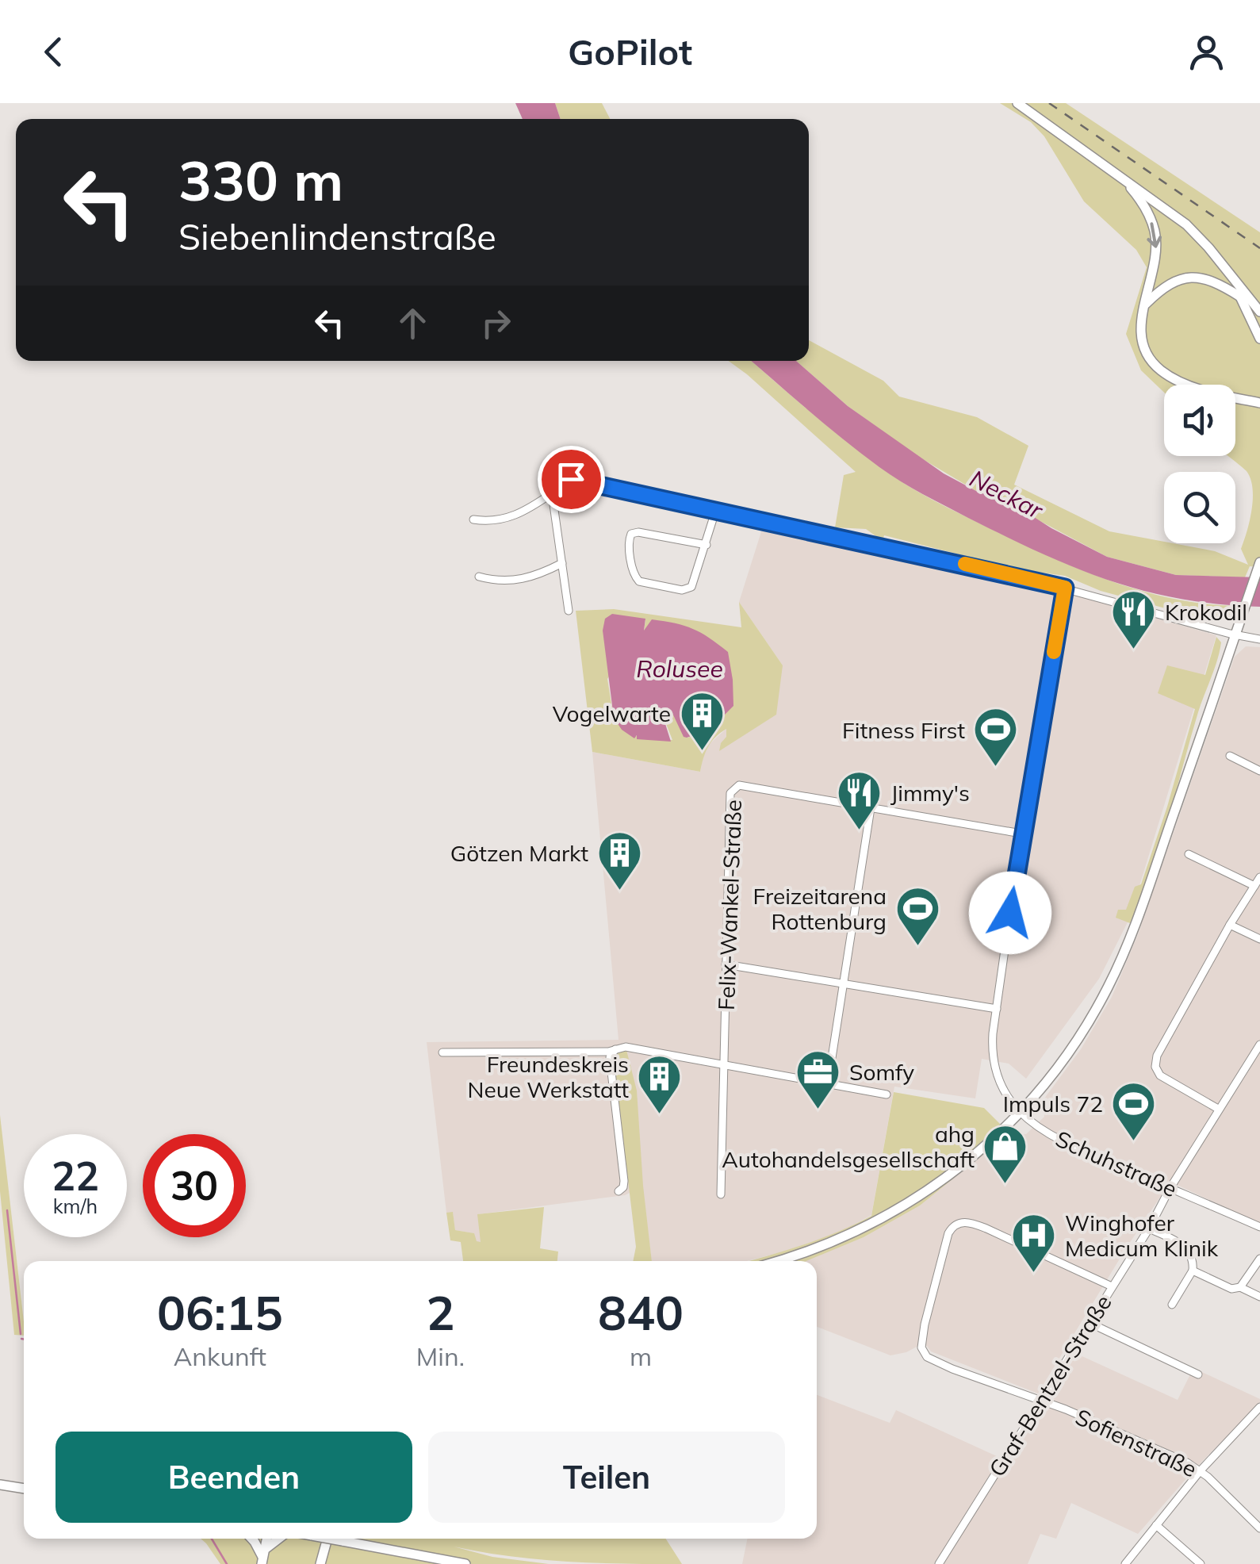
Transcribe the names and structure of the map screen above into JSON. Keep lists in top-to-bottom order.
{
  "streets": {
    "street": [
      "Felix-Wankel-Straße",
      "Schuhstraße",
      "Graf-Bentzel-Straße",
      "Sofienstraße"
    ]
  },
  "crossings": [
    ["Schuhstraße", "Graf-Bentzel-Straße"],
    ["Graf-Bentzel-Straße", "Sofienstraße"]
  ],
  "water": ["Neckar", "Rolusee"],
  "places": {
    "restaurant": ["Krokodil", "Jimmy's"],
    "building": ["Vogelwarte", "Götzen Markt", "Freundeskreis Neue Werkstatt"],
    "sports": ["Fitness First", "Freizeitarena Rottenburg", "Impuls 72"],
    "office": ["Somfy"],
    "shop": ["ahg Autohandelsgesellschaft"],
    "hospital": ["Winghofer Medicum Klinik"]
  },
  "page": {
    "header": "GoPilot",
    "turn": ["330 m", "Siebenlindenstraße"],
    "speed": "22 km/h",
    "limit": "30",
    "eta": [
      "06:15",
      "Ankunft",
      "2",
      "Min.",
      "840",
      "m"
    ],
    "buttons": ["Beenden", "Teilen"]
  }
}
